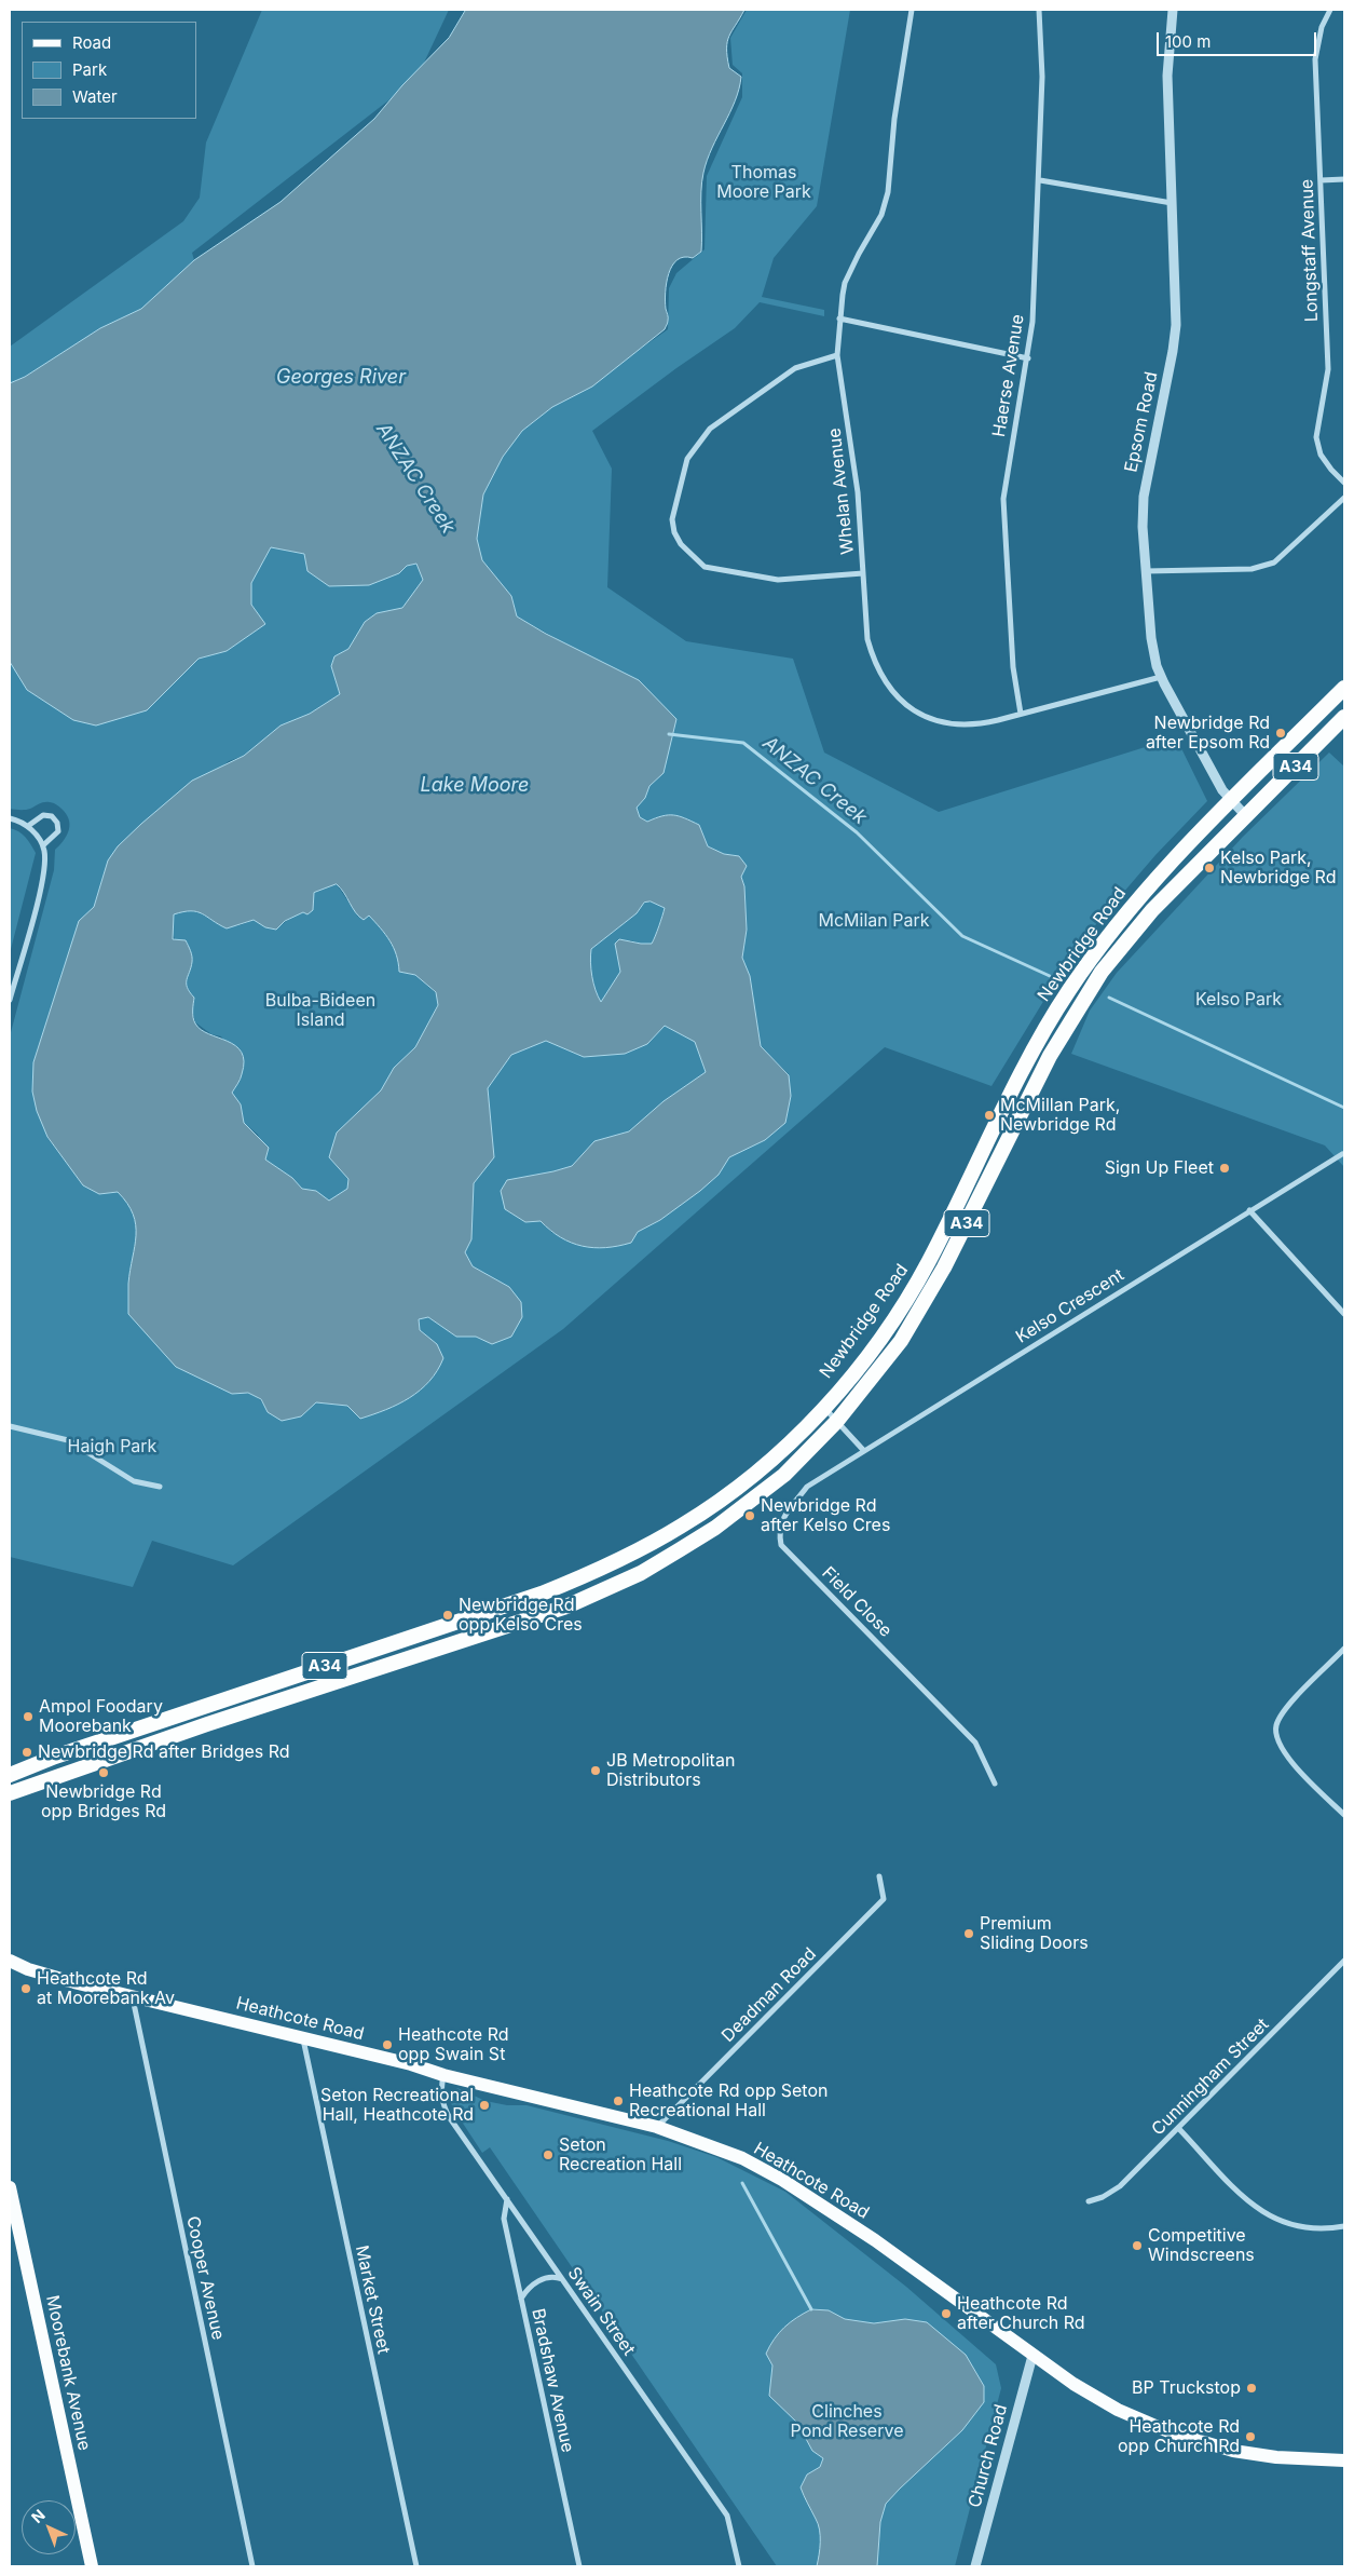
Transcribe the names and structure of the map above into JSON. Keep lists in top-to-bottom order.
{
  "streets": {
    "highway": ["A34", "Newbridge Road"],
    "main road": ["Heathcote Road", "Moorebank Avenue"],
    "street": [
      "Longstaff Avenue",
      "Haerse Avenue",
      "Epsom Road",
      "Whelan Avenue",
      "Kelso Crescent",
      "Field Close",
      "Deadman Road",
      "Cunningham Street",
      "Cooper Avenue",
      "Market Street",
      "Swain Street",
      "Bradshaw Avenue",
      "Church Road"
    ]
  },
  "crossings": [
    ["Haerse Avenue", "Whelan Avenue"],
    ["Epsom Road", "Whelan Avenue"],
    ["Epsom Road", "Newbridge Road"],
    ["Kelso Crescent", "Field Close"],
    ["Deadman Road", "Heathcote Road"],
    ["Heathcote Road", "Cooper Avenue"],
    ["Heathcote Road", "Market Street"],
    ["Heathcote Road", "Swain Street"],
    ["Heathcote Road", "Church Road"],
    ["Swain Street", "Bradshaw Avenue"]
  ],
  "water": ["Georges River", "ANZAC Creek", "Lake Moore"],
  "parks": [
    "Thomas Moore Park",
    "McMilan Park",
    "Kelso Park",
    "Bulba-Bideen Island",
    "Haigh Park",
    "Clinches Pond Reserve"
  ],
  "places": [
    "Newbridge Rd after Epsom Rd",
    "Kelso Park, Newbridge Rd",
    "McMillan Park, Newbridge Rd",
    "Sign Up Fleet",
    "Newbridge Rd after Kelso Cres",
    "Newbridge Rd opp Kelso Cres",
    "Ampol Foodary Moorebank",
    "Newbridge Rd after Bridges Rd",
    "JB Metropolitan Distributors",
    "Newbridge Rd opp Bridges Rd",
    "Premium Sliding Doors",
    "Heathcote Rd at Moorebank Av",
    "Heathcote Rd opp Swain St",
    "Heathcote Rd opp Seton Recreational Hall",
    "Seton Recreational Hall, Heathcote Rd",
    "Seton Recreation Hall",
    "Competitive Windscreens",
    "Heathcote Rd after Church Rd",
    "BP Truckstop",
    "Heathcote Rd opp Church Rd"
  ],
  "legend": ["Road", "Park", "Water"],
  "scale_bar": "100 m",
  "north": "top left"
}
